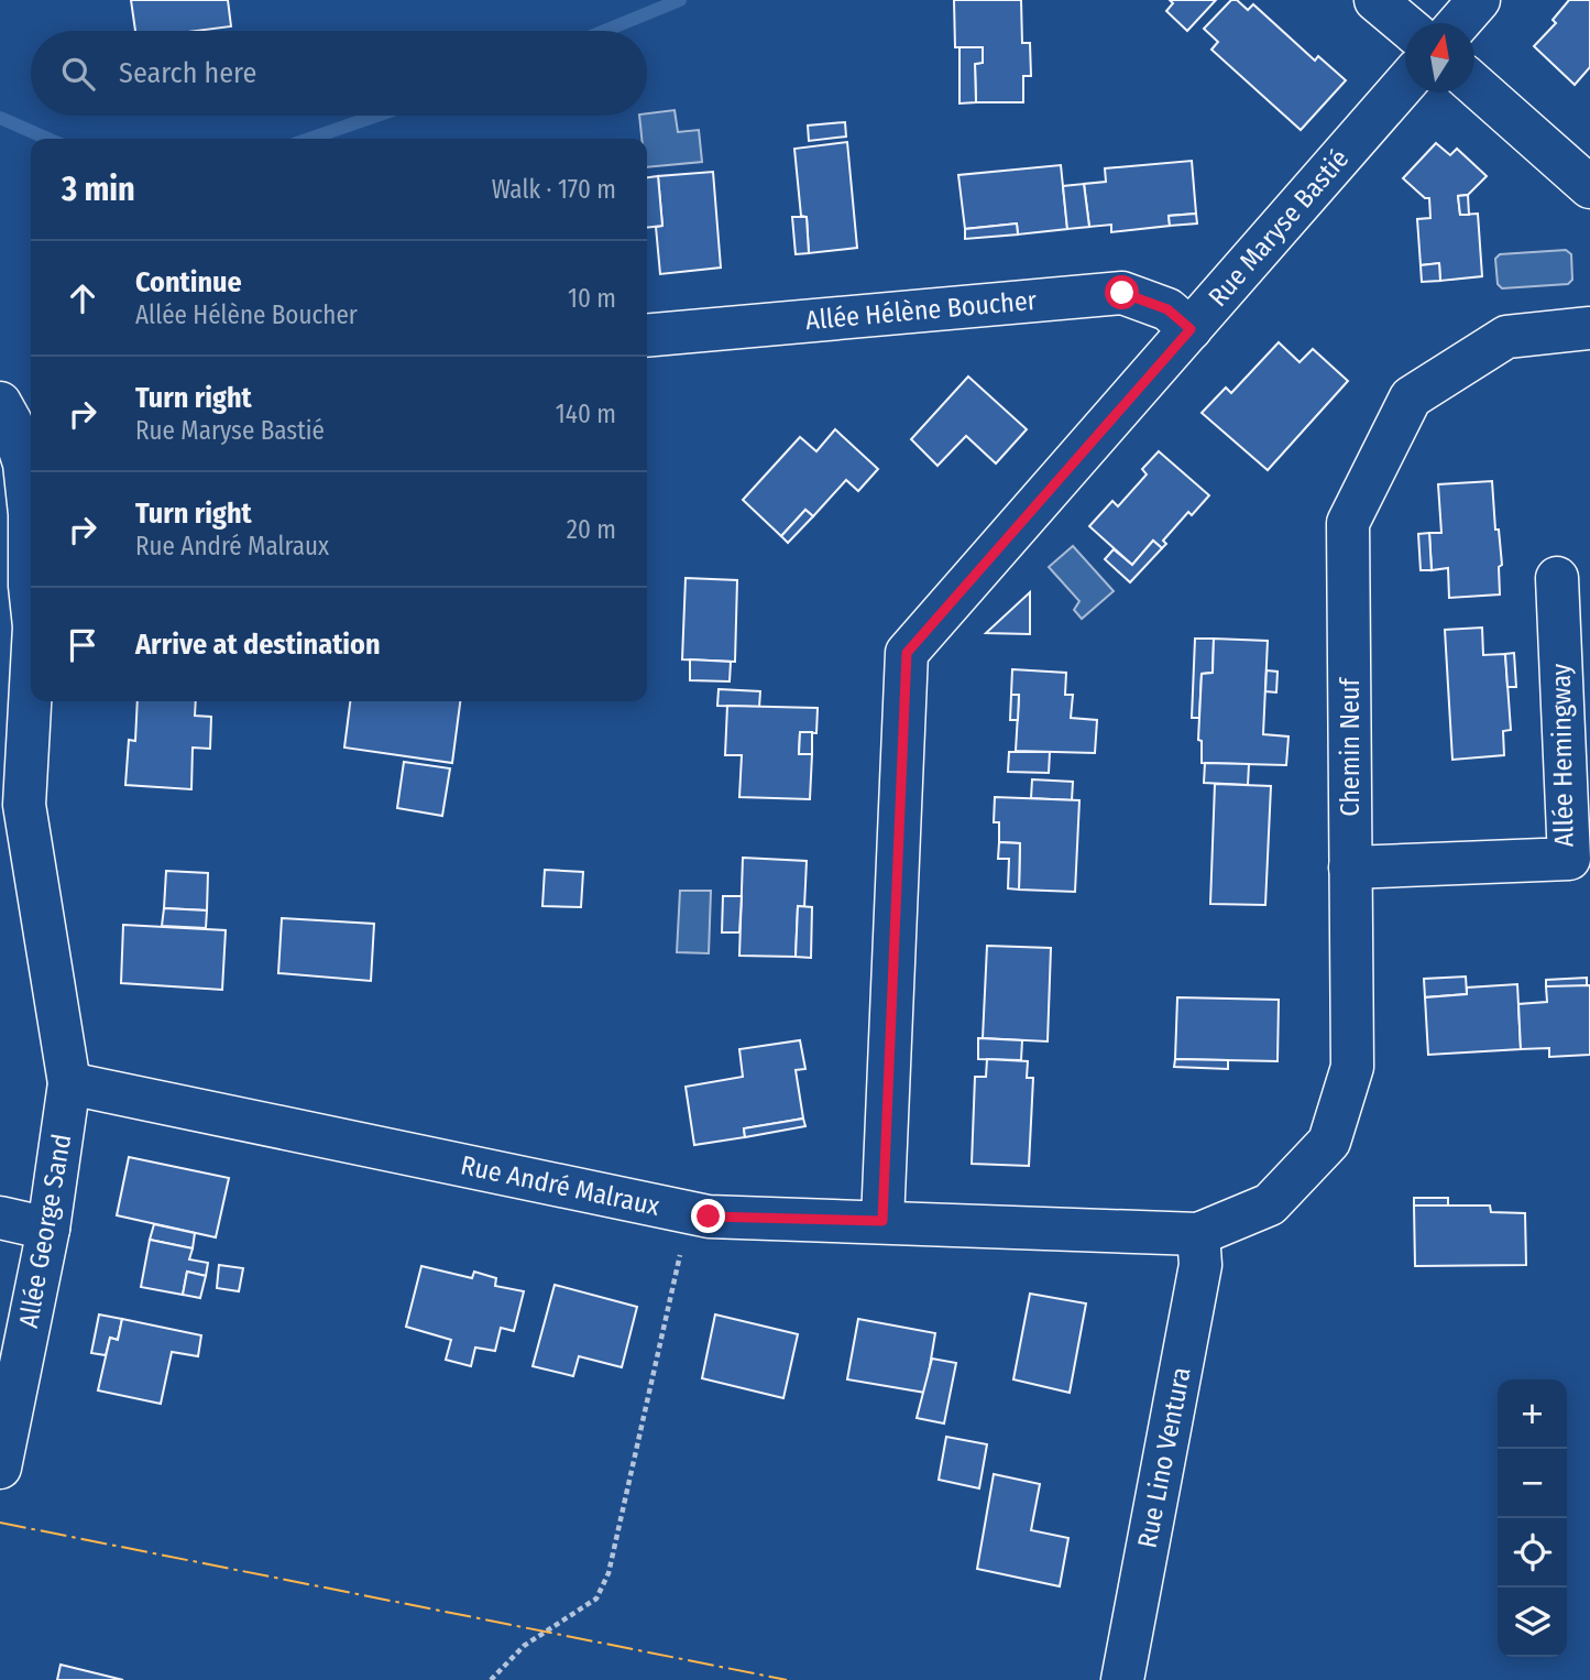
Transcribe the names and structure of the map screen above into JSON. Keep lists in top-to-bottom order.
{
  "streets": {
    "street": [
      "Rue Maryse Bastié",
      "Allée Hélène Boucher",
      "Chemin Neuf",
      "Allée Hemingway",
      "Rue André Malraux",
      "Allée George Sand",
      "Rue Lino Ventura"
    ]
  },
  "crossings": [
    ["Rue Maryse Bastié", "Allée Hélène Boucher"],
    ["Rue Maryse Bastié", "Rue André Malraux"],
    ["Chemin Neuf", "Allée Hemingway"],
    ["Chemin Neuf", "Rue André Malraux"],
    ["Chemin Neuf", "Rue Lino Ventura"],
    ["Rue André Malraux", "Allée George Sand"],
    ["Rue André Malraux", "Rue Lino Ventura"]
  ],
  "north": "top",
  "page": {
    "search": "Search here",
    "heading": ["3 min", "Walk · 170 m"],
    "list": [
      ["Continue", "Allée Hélène Boucher", "10 m"],
      ["Turn right", "Rue Maryse Bastié", "140 m"],
      ["Turn right", "Rue André Malraux", "20 m"],
      "Arrive at destination"
    ],
    "map_buttons": ["+", "−"]
  }
}
